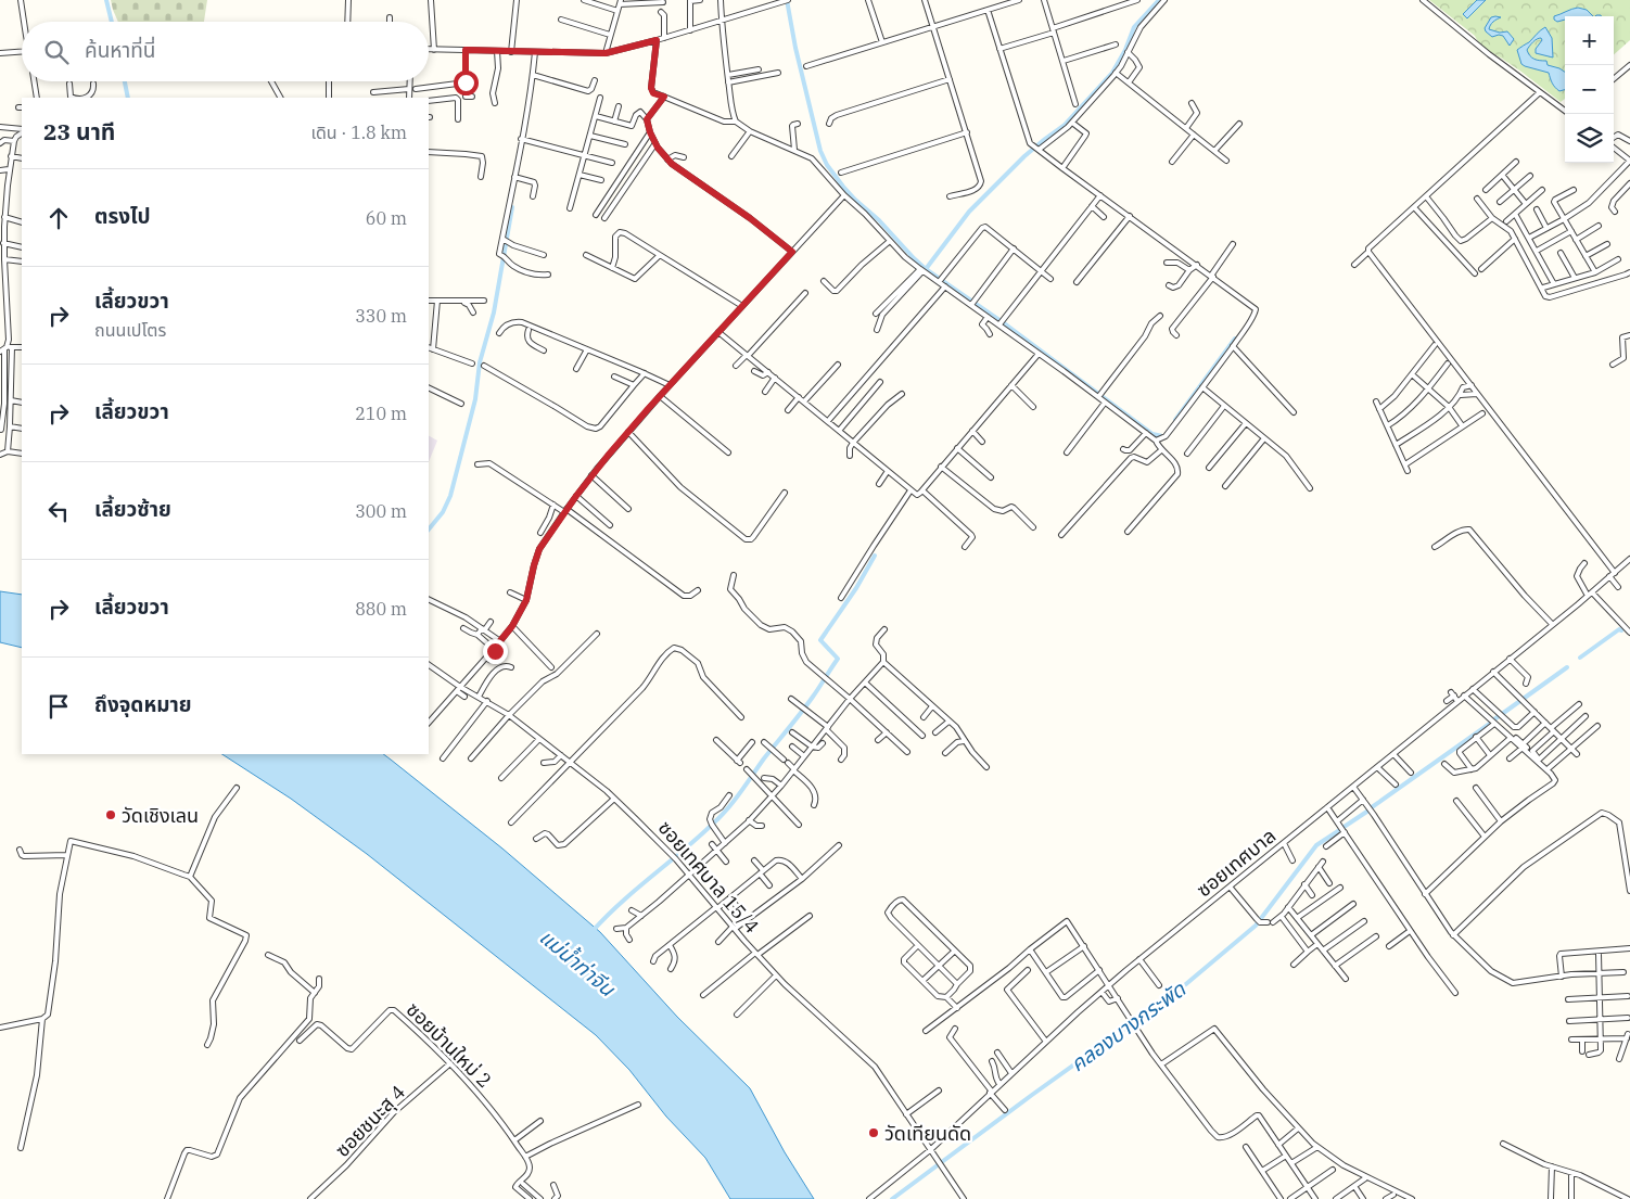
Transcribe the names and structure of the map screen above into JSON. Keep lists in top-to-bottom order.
{
  "streets": {
    "street": [
      "ซอยเทศบาล",
      "ซอยเทศบาล 15/4",
      "ซอยบ้านใหม่ 2",
      "ซอยชนะสุ 4"
    ]
  },
  "crossings": [
    ["ซอยเทศบาล", "ซอยเทศบาล 15/4"],
    ["ซอยบ้านใหม่ 2", "ซอยชนะสุ 4"]
  ],
  "water": ["แม่น้ำท่าจีน", "คลองบางกระพัด"],
  "places": ["วัดเชิงเลน", "วัดเทียนดัด"],
  "page": {
    "map_buttons": ["+", "−"],
    "search": "ค้นหาที่นี่",
    "heading": ["23 นาที", "เดิน · 1.8 km"],
    "list": [
      ["ตรงไป", "60 m"],
      ["เลี้ยวขวา", "ถนนเปโตร", "330 m"],
      ["เลี้ยวขวา", "210 m"],
      ["เลี้ยวซ้าย", "300 m"],
      ["เลี้ยวขวา", "880 m"],
      "ถึงจุดหมาย"
    ]
  }
}
